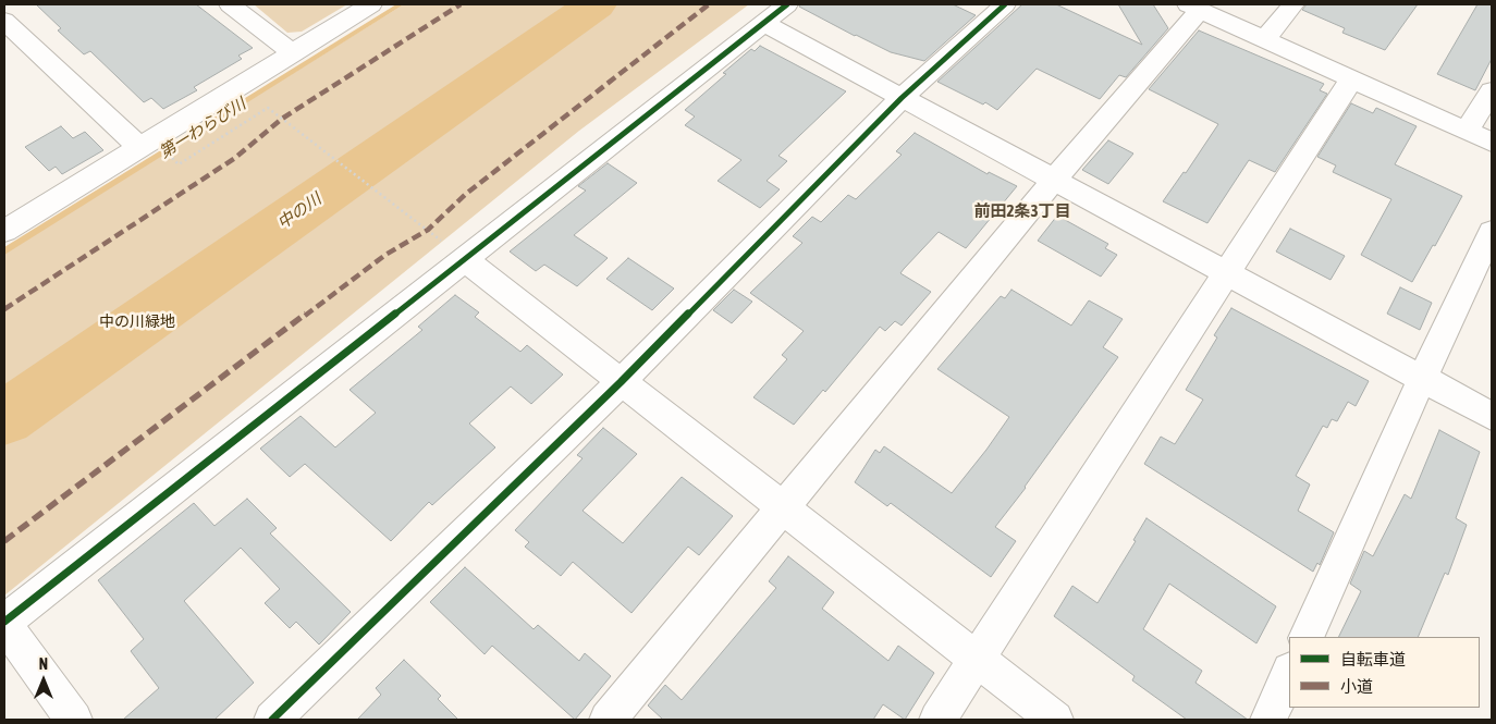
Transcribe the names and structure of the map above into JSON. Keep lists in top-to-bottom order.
{
  "districts": ["前田2条3丁目"],
  "water": ["第一わらび川", "中の川"],
  "parks": ["中の川緑地"],
  "legend": ["自転車道", "小道"],
  "north": "top"
}
